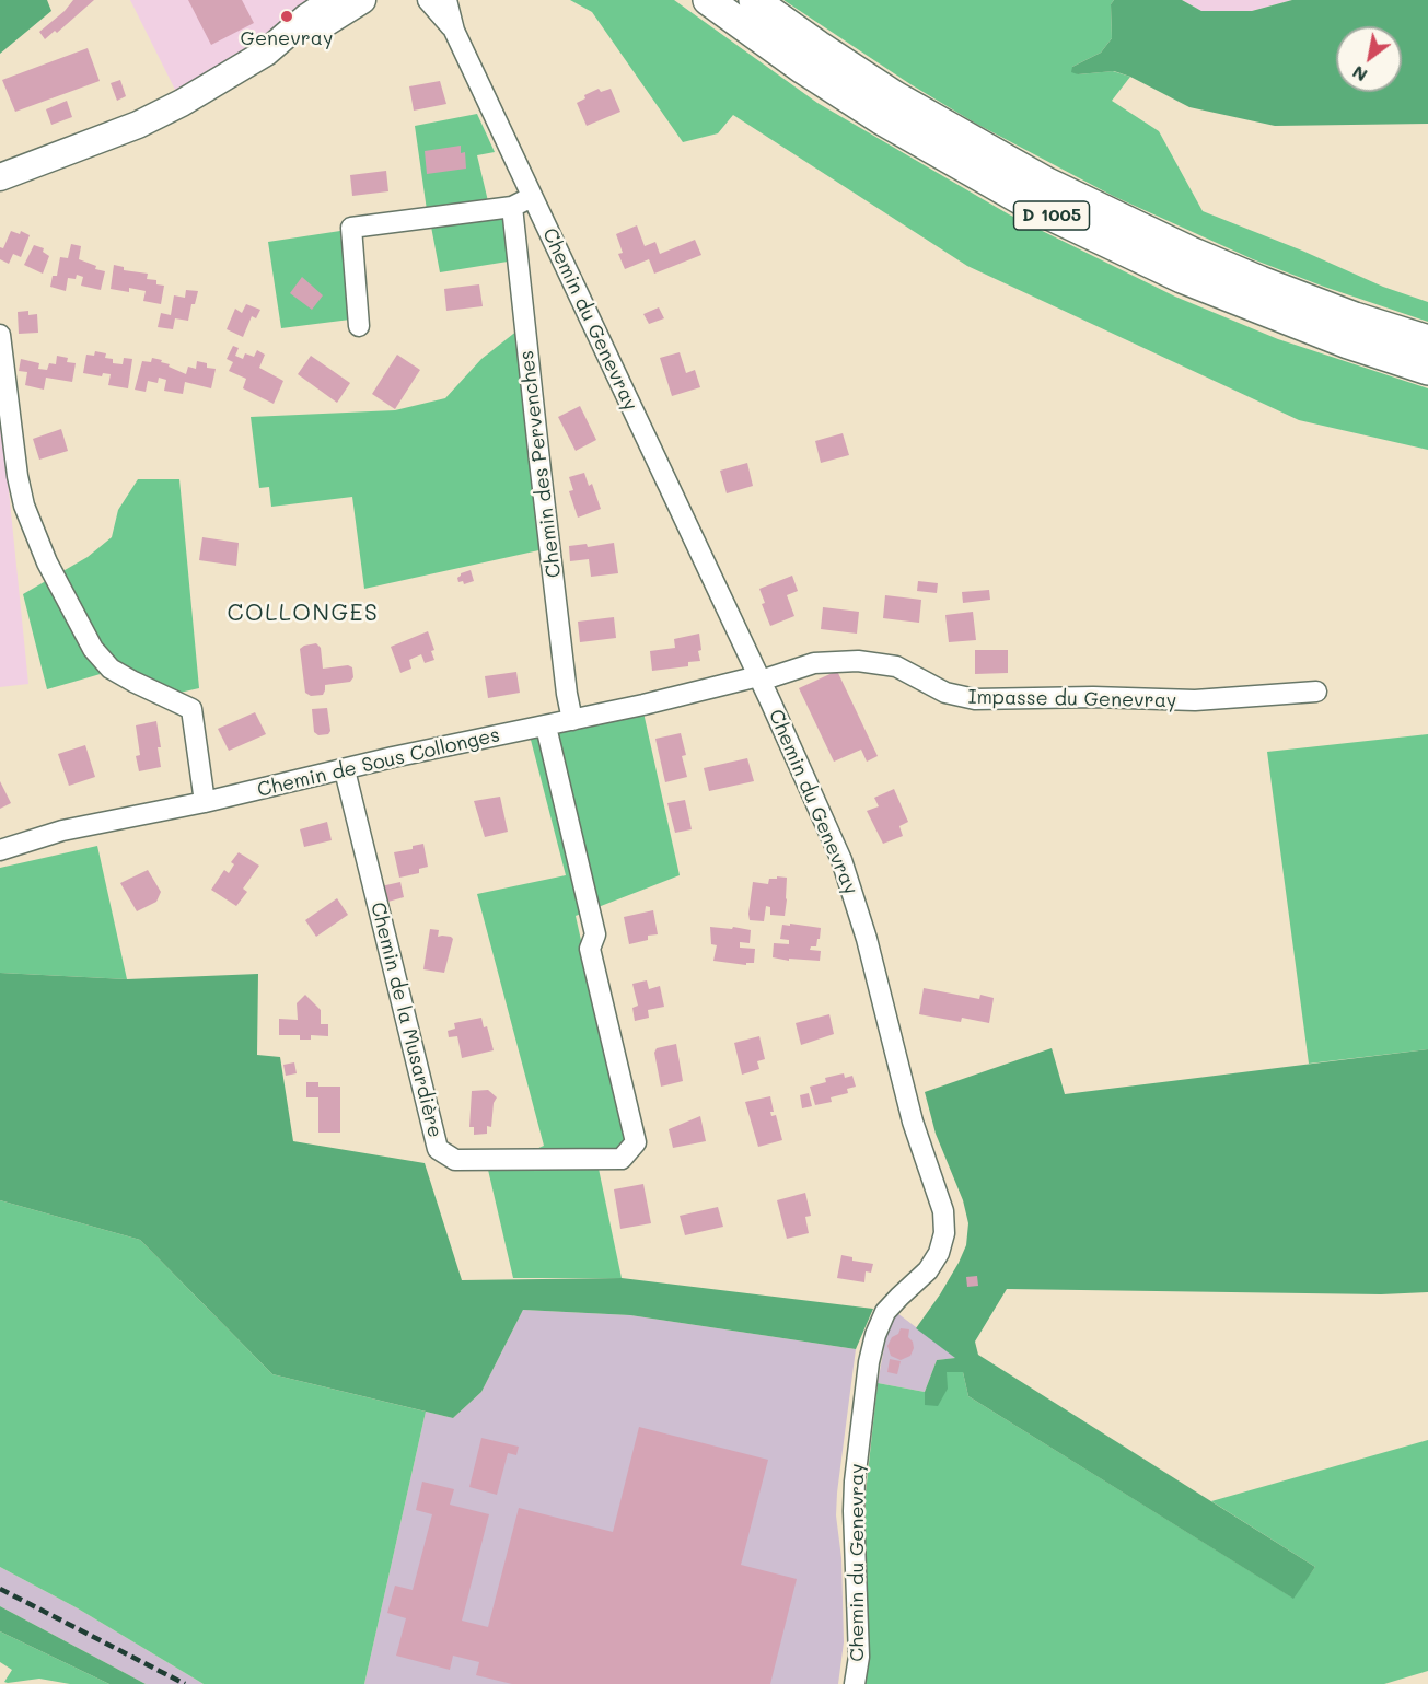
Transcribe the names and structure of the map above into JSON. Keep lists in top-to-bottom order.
{
  "streets": {
    "highway": ["D 1005"],
    "street": [
      "Chemin du Genevray",
      "Chemin des Pervenches",
      "Impasse du Genevray",
      "Chemin de Sous Collonges",
      "Chemin de la Musardière"
    ]
  },
  "crossings": [
    ["Chemin du Genevray", "Impasse du Genevray"],
    ["Chemin du Genevray", "Chemin de Sous Collonges"],
    ["Chemin des Pervenches", "Chemin de Sous Collonges"],
    ["Impasse du Genevray", "Chemin de Sous Collonges"],
    ["Chemin de Sous Collonges", "Chemin de la Musardière"]
  ],
  "districts": ["COLLONGES"],
  "places": ["Genevray"],
  "north": "bottom left"
}
